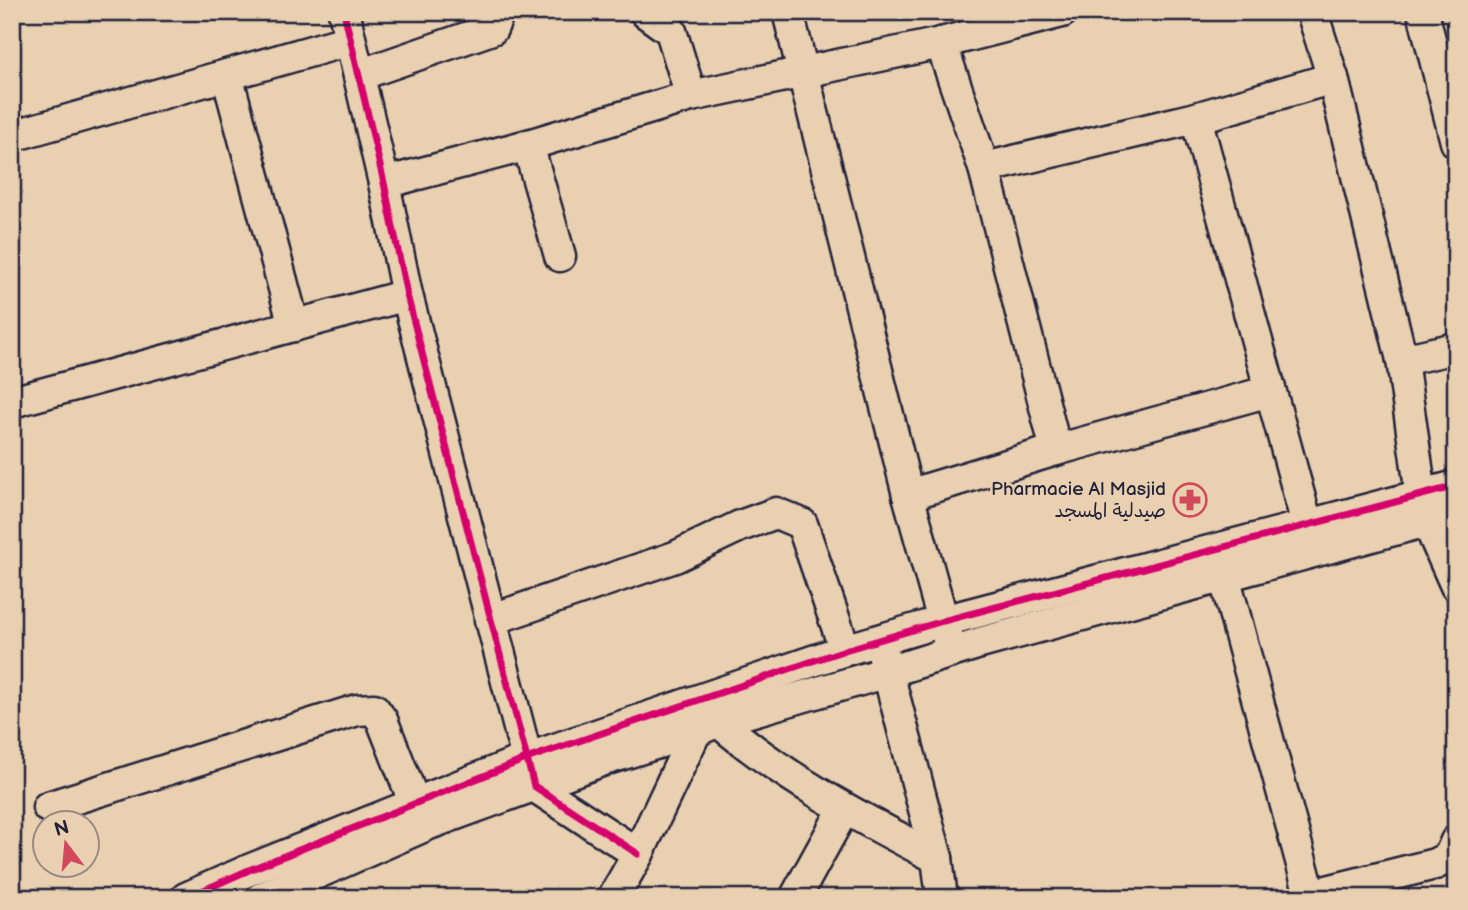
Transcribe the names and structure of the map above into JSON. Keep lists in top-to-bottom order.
{
  "places": {
    "pharmacy": ["Pharmacie Al Masjid صيدلية المسجد"]
  },
  "north": "top"
}
